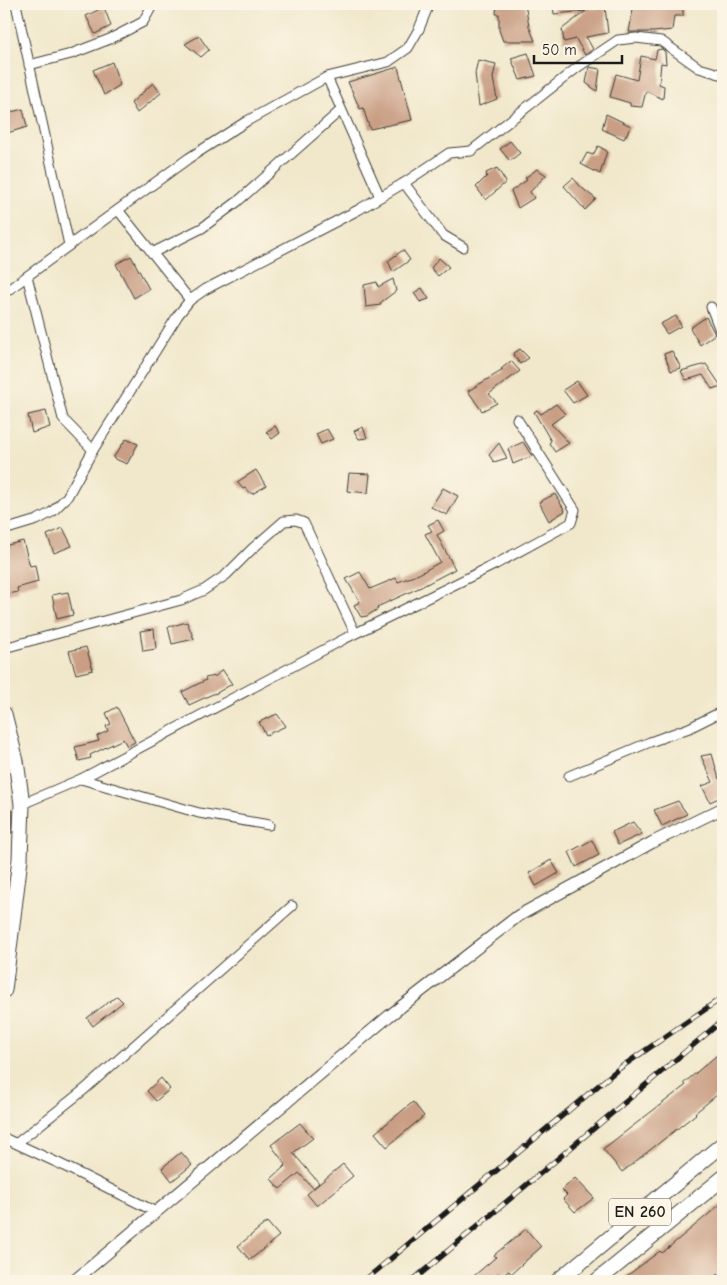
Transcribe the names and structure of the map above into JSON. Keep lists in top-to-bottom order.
{
  "streets": {
    "main road": ["EN 260"]
  },
  "scale_bar": "50 m"
}
